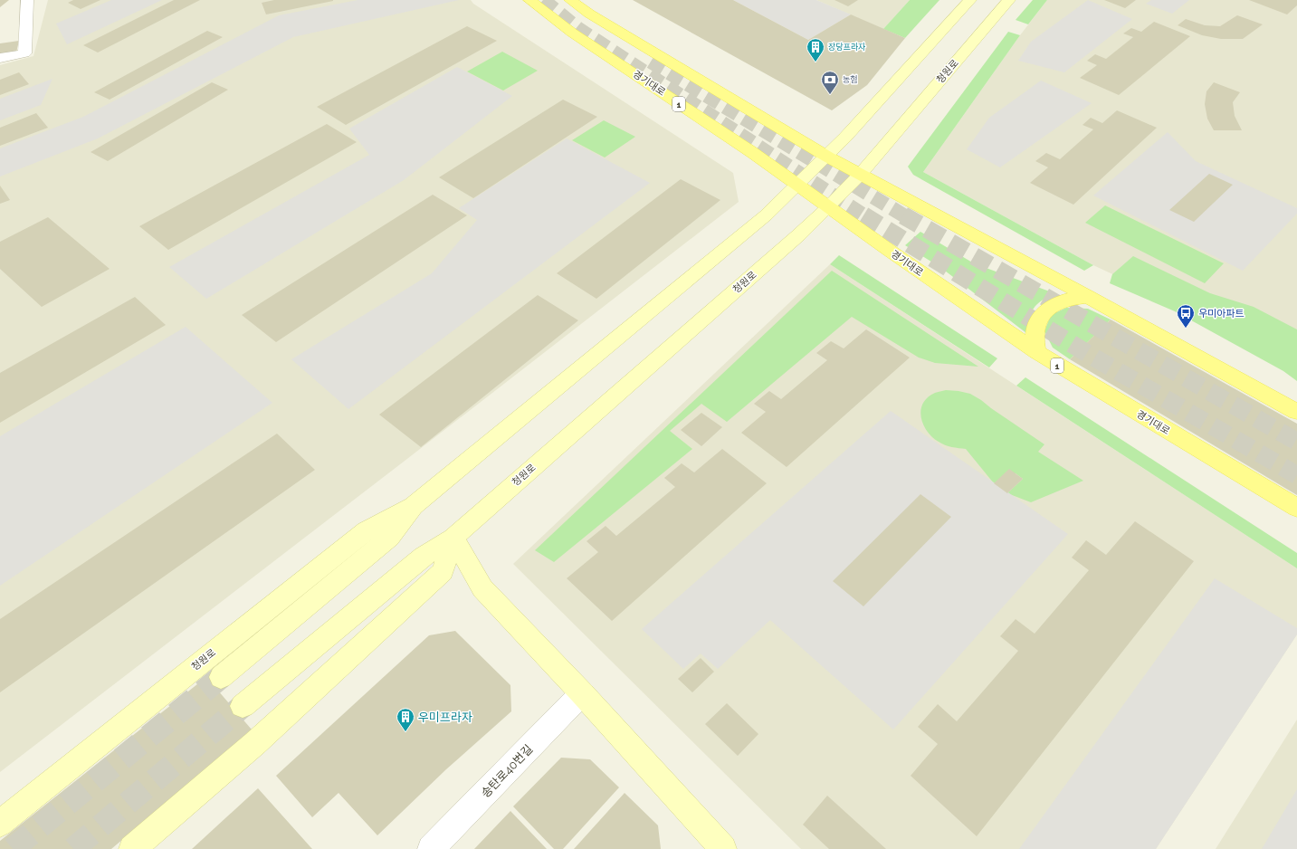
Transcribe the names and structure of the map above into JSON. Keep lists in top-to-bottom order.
{
  "streets": {
    "main road": ["청원로", "경기대로", "1"],
    "street": ["송탄로40번길"]
  },
  "crossings": [
    ["청원로", "경기대로"]
  ],
  "places": {
    "building": ["장당프라자", "우미프라자"],
    "bank": ["농협"],
    "bus stop": ["우미아파트"]
  }
}
